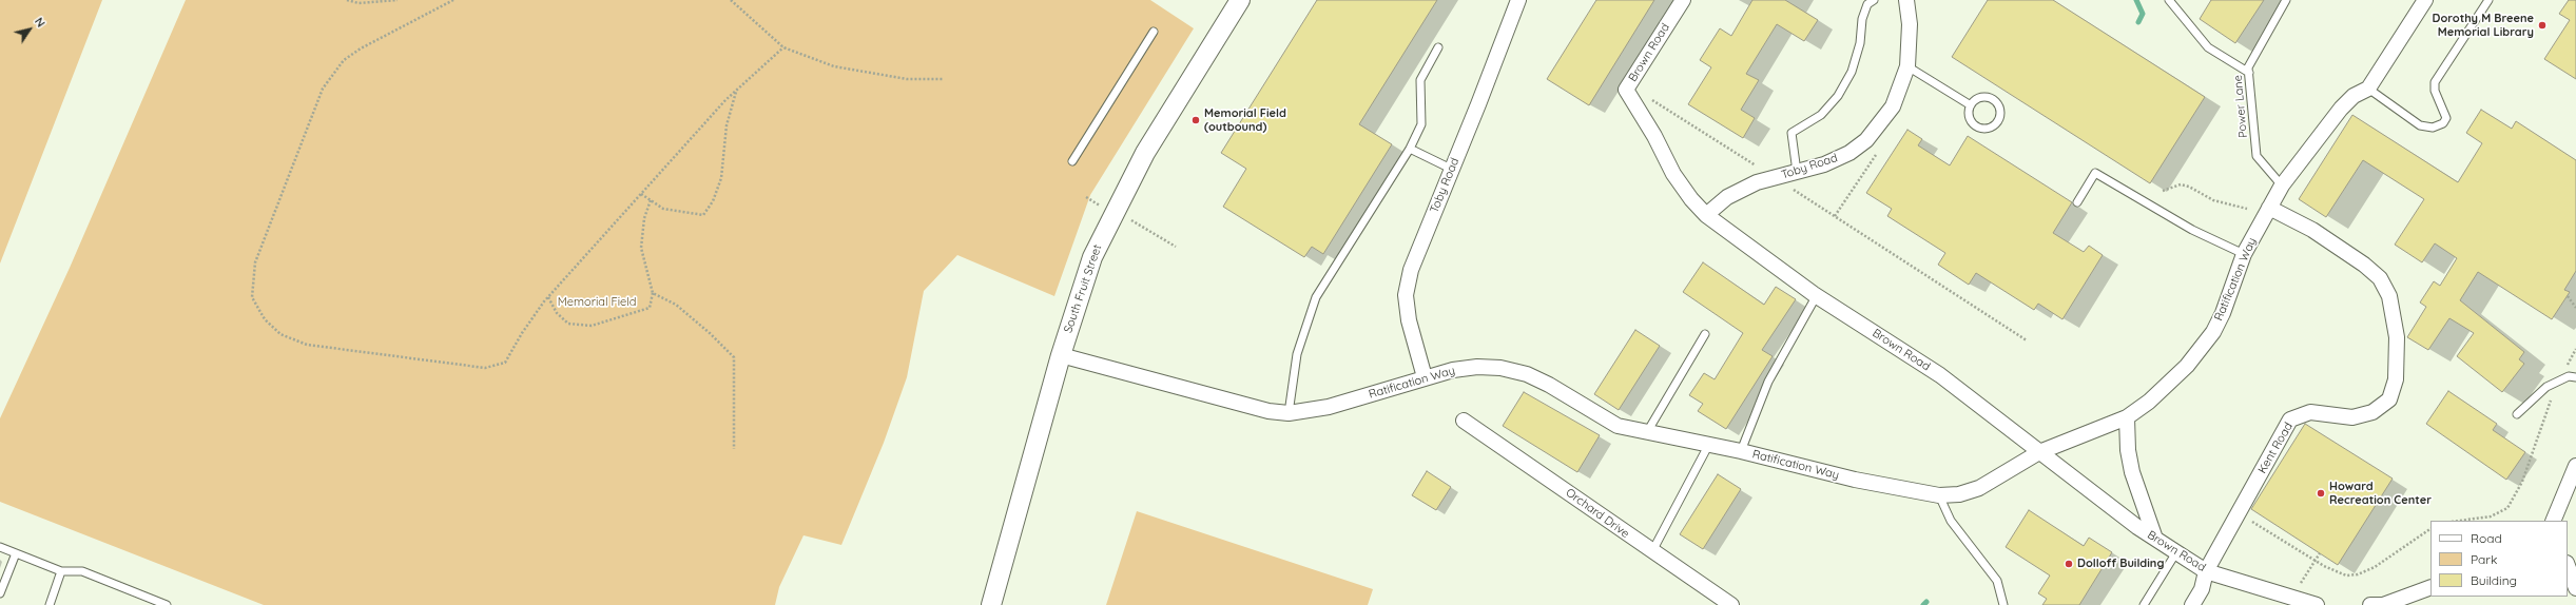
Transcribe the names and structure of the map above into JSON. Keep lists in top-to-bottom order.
{
  "streets": {
    "street": [
      "Brown Road",
      "Toby Road",
      "Ratification Way",
      "South Fruit Street",
      "Kent Road",
      "Orchard Drive"
    ],
    "lane": ["Power Lane"]
  },
  "crossings": [
    ["Brown Road", "Toby Road"],
    ["Brown Road", "Ratification Way"],
    ["Brown Road", "Kent Road"],
    ["Power Lane", "Ratification Way"],
    ["Toby Road", "Ratification Way"],
    ["Ratification Way", "South Fruit Street"],
    ["Ratification Way", "Kent Road"]
  ],
  "parks": ["Memorial Field"],
  "places": [
    "Dorothy M Breene Memorial Library",
    "Memorial Field (outbound)",
    "Howard Recreation Center",
    "Dolloff Building"
  ],
  "legend": ["Road", "Park", "Building"],
  "north": "top right"
}
